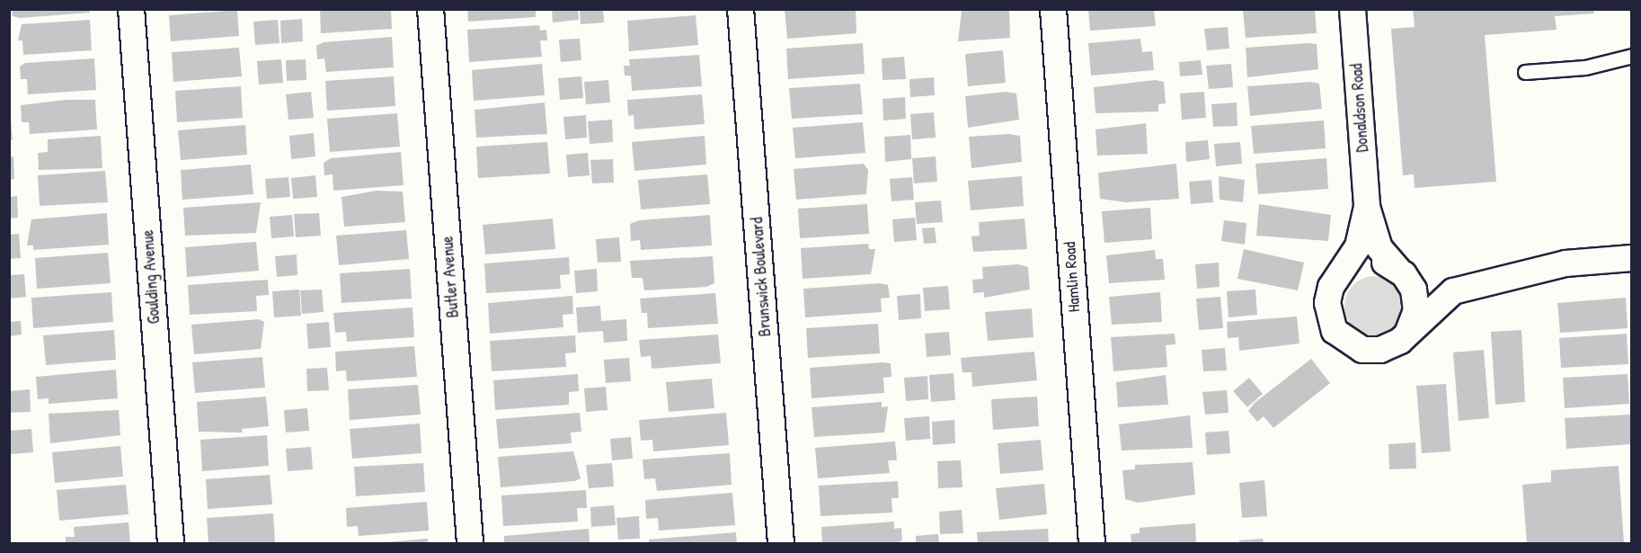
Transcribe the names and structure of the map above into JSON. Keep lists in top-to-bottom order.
{
  "streets": {
    "street": [
      "Donaldson Road",
      "Goulding Avenue",
      "Butler Avenue",
      "Brunswick Boulevard",
      "Hamlin Road"
    ]
  }
}
